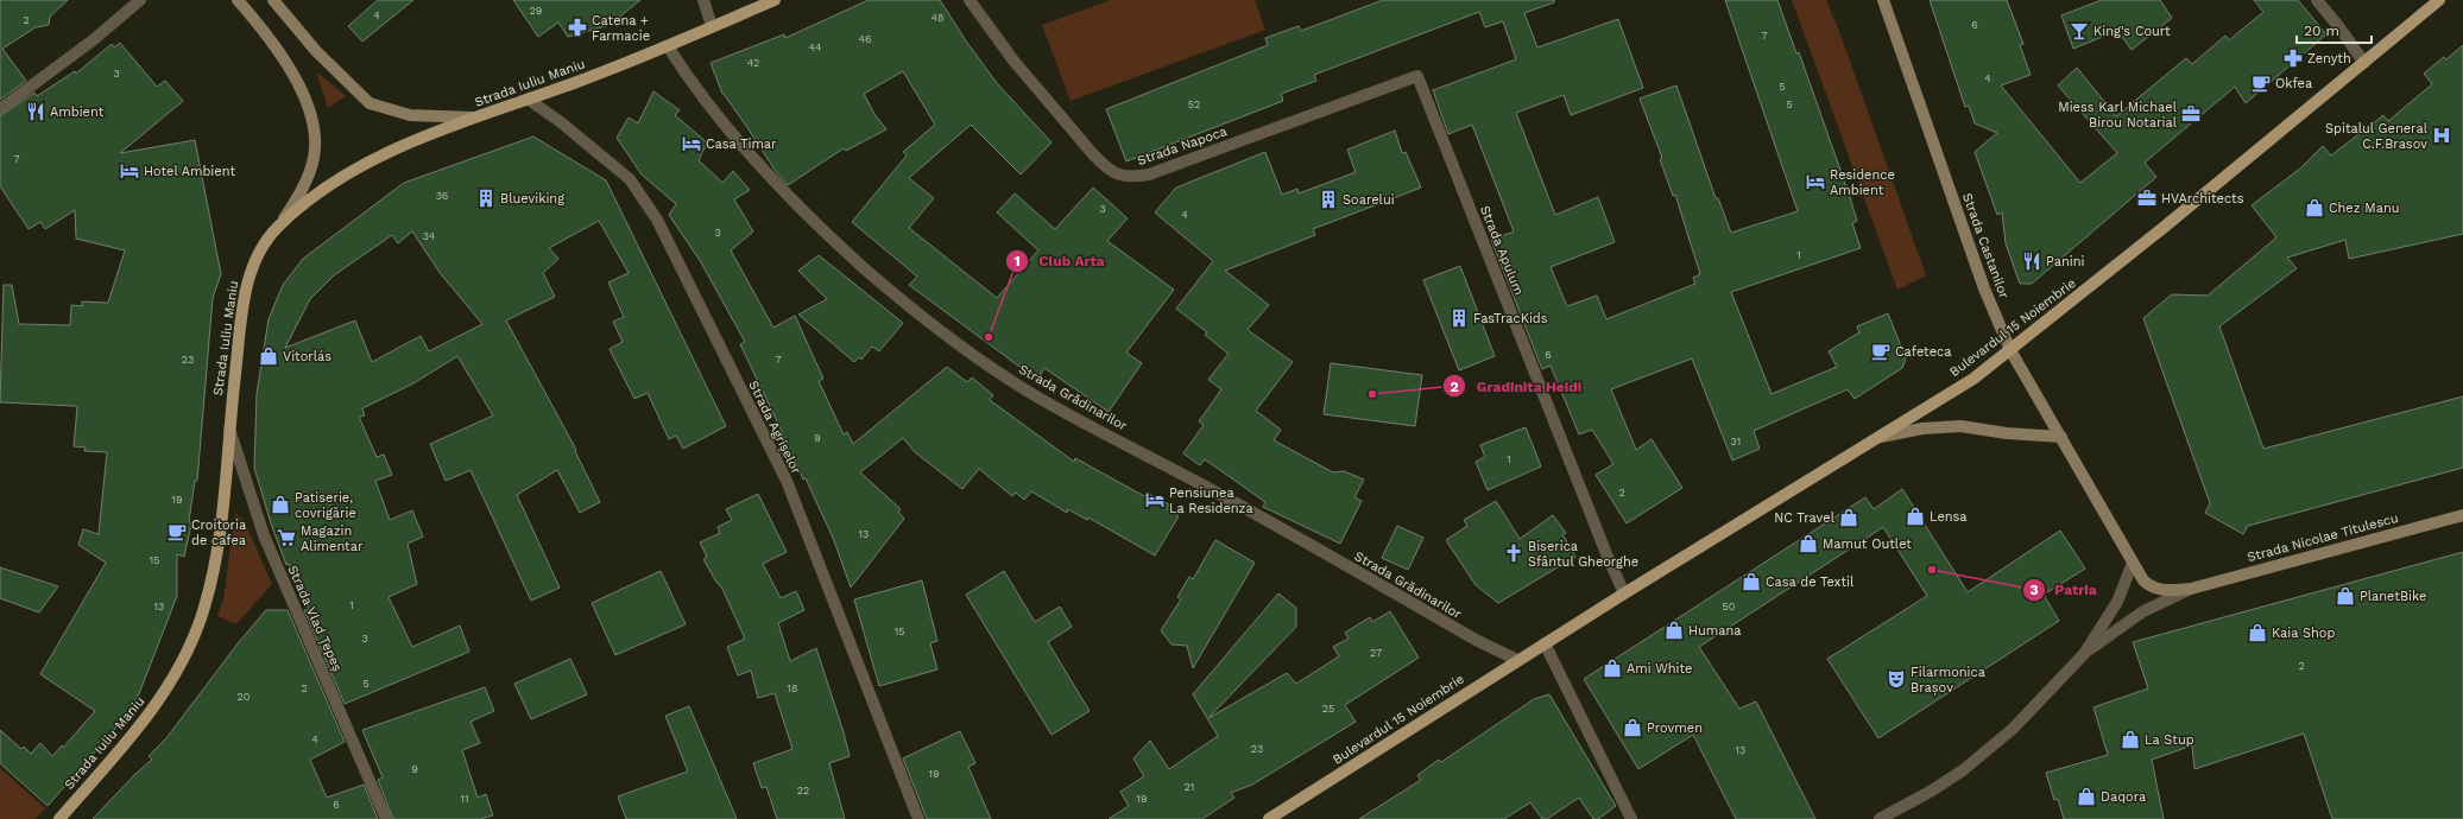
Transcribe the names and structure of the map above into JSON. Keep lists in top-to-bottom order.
{
  "streets": {
    "main road": ["Strada Iuliu Maniu", "Bulevardul 15 Noiembrie"],
    "street": [
      "Strada Napoca",
      "Strada Castanilor",
      "Strada Apulum",
      "Strada Grădinarilor",
      "Strada Agrișelor",
      "Strada Nicolae Titulescu",
      "Strada Vlad Țepeș"
    ]
  },
  "crossings": [
    ["Strada Iuliu Maniu", "Strada Grădinarilor"],
    ["Strada Iuliu Maniu", "Strada Agrișelor"],
    ["Strada Iuliu Maniu", "Strada Vlad Țepeș"],
    ["Strada Napoca", "Strada Apulum"],
    ["Strada Castanilor", "Bulevardul 15 Noiembrie"],
    ["Strada Castanilor", "Strada Nicolae Titulescu"],
    ["Strada Apulum", "Bulevardul 15 Noiembrie"],
    ["Bulevardul 15 Noiembrie", "Strada Grădinarilor"]
  ],
  "places": {
    "pharmacy": ["Catena + Farmacie", "Zenyth"],
    "bar": ["King's Court"],
    "cafe": ["Okfea", "Cafeteca", "Croitoria de cafea"],
    "restaurant": ["Ambient", "Panini"],
    "office": ["Miess Karl Michael Birou Notarial", "HVArchitects"],
    "hospital": ["Spitalul General C.F.Brasov"],
    "hotel": [
      "Casa Timar",
      "Hotel Ambient",
      "Residence Ambient",
      "Pensiunea La Residenza"
    ],
    "building": ["Blueviking", "Soarelui", "FasTracKids"],
    "shop": [
      "Chez Manu",
      "Vitorlás",
      "Patiserie, covrigărie",
      "Lensa",
      "NC Travel",
      "Mamut Outlet",
      "Casa de Textil",
      "PlanetBike",
      "Humana",
      "Kaia Shop",
      "Ami White",
      "Provmen",
      "La Stup",
      "Daqora"
    ],
    "other": ["Club Arta", "Gradinita Heidi", "Patria"],
    "supermarket": ["Magazin Alimentar"],
    "church": ["Biserica Sfântul Gheorghe"],
    "theatre": ["Filarmonica Brașov"]
  },
  "house_numbers": [
    "29",
    "4",
    "48",
    "2",
    "6",
    "7",
    "46",
    "44",
    "42",
    "3",
    "4",
    "5",
    "52",
    "5",
    "7",
    "36",
    "3",
    "4",
    "3",
    "34",
    "1",
    "6",
    "23",
    "7",
    "9",
    "31",
    "1",
    "2",
    "19",
    "13",
    "15",
    "1",
    "13",
    "50",
    "15",
    "3",
    "27",
    "2",
    "5",
    "2",
    "18",
    "20",
    "25",
    "4",
    "23",
    "13",
    "9",
    "19",
    "21",
    "22",
    "11",
    "19",
    "6"
  ],
  "scale_bar": "20 m"
}
